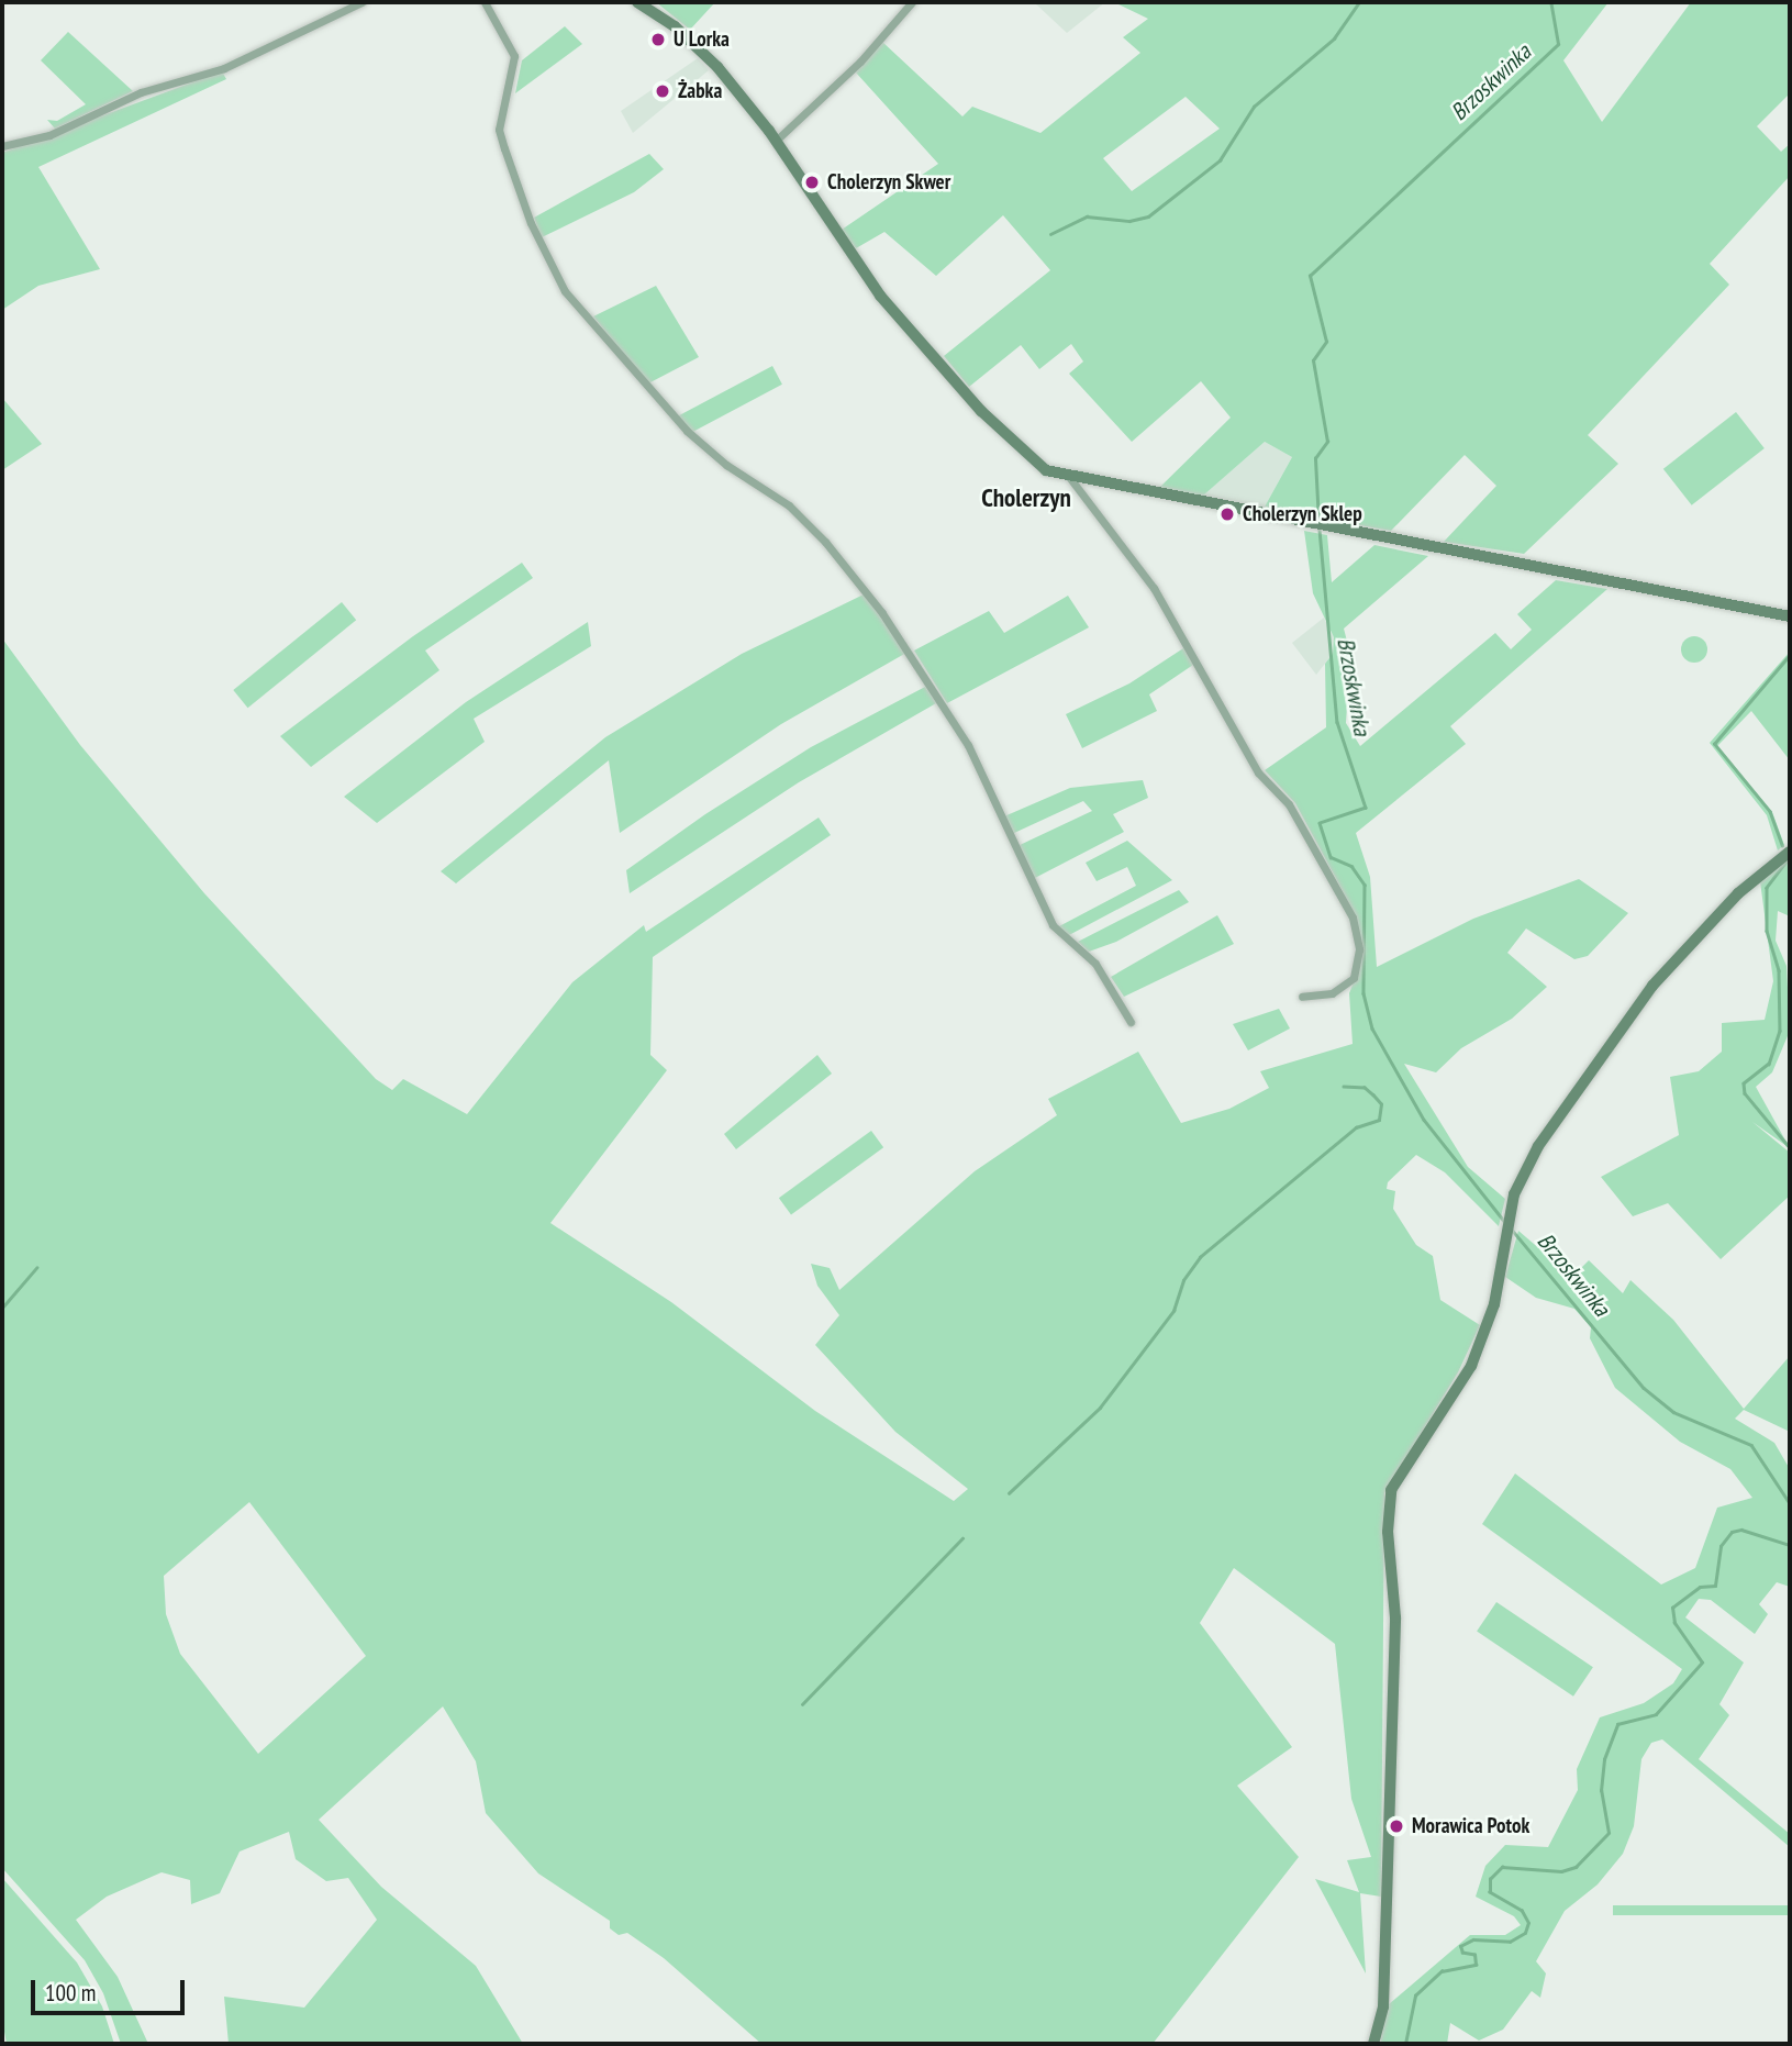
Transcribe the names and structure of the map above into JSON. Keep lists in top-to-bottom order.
{
  "districts": ["Cholerzyn"],
  "water": ["Brzoskwinka"],
  "places": [
    "U Lorka",
    "Żabka",
    "Cholerzyn Skwer",
    "Cholerzyn Sklep",
    "Morawica Potok"
  ],
  "scale_bar": "100 m"
}
